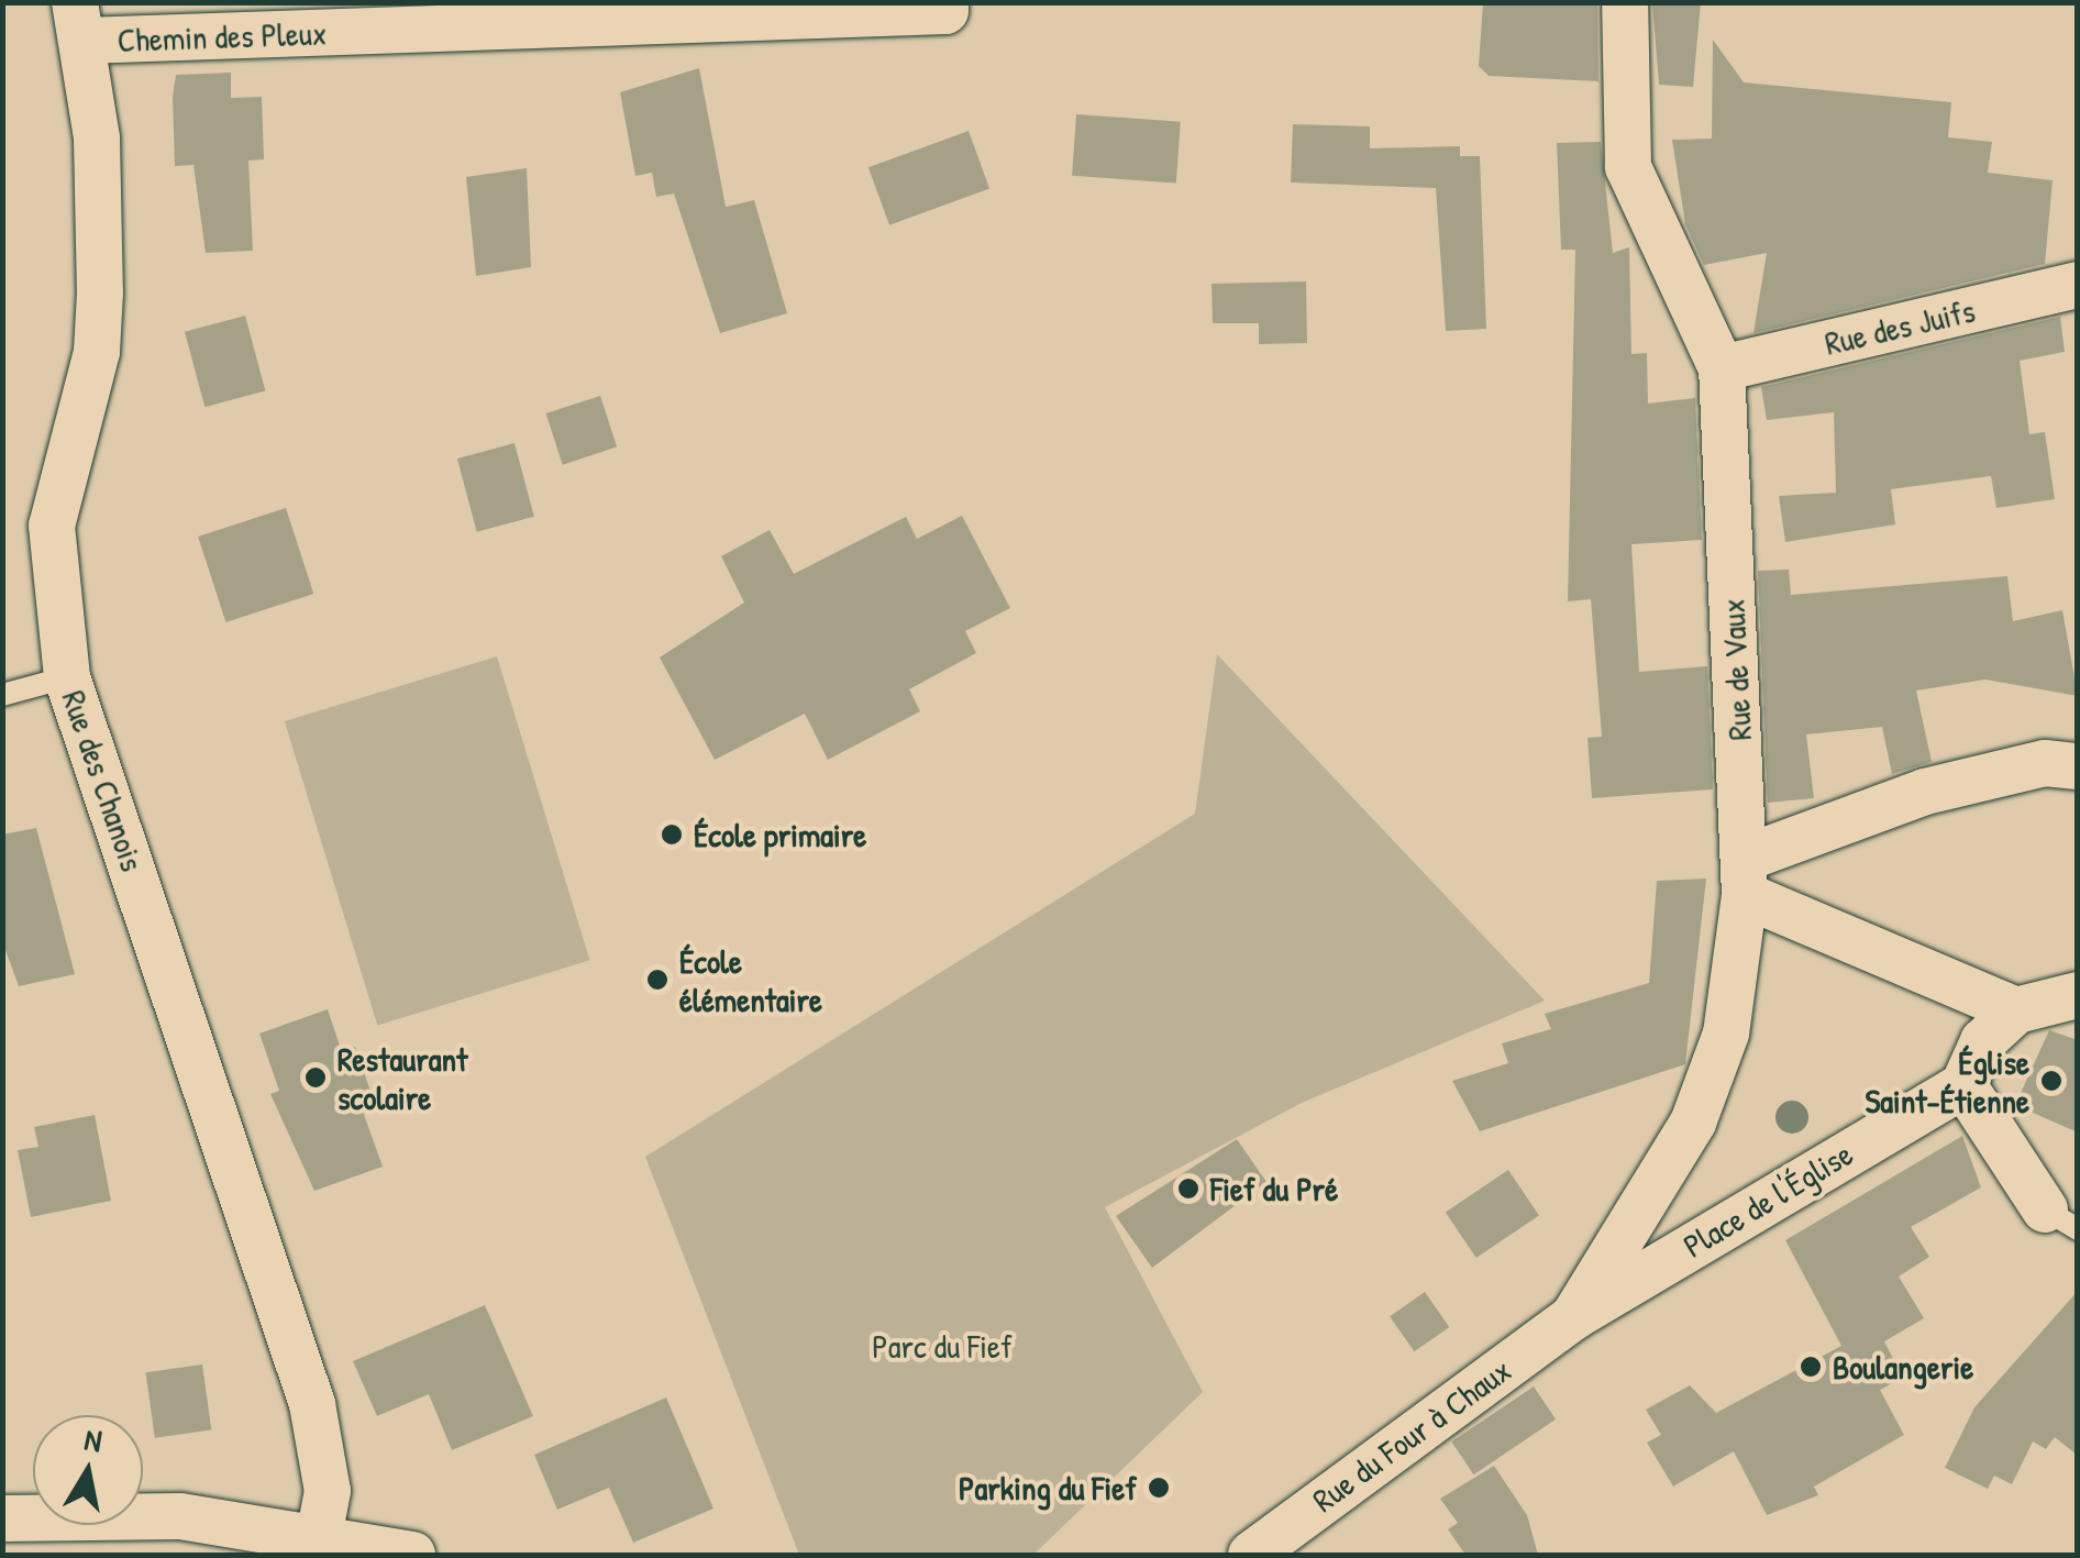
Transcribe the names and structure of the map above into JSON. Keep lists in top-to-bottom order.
{
  "streets": {
    "street": [
      "Chemin des Pleux",
      "Rue des Juifs",
      "Rue de Vaux",
      "Rue des Chanois",
      "Place de l'Église",
      "Rue du Four à Chaux"
    ]
  },
  "crossings": [
    ["Chemin des Pleux", "Rue des Chanois"],
    ["Rue des Juifs", "Rue de Vaux"],
    ["Rue de Vaux", "Place de l'Église"],
    ["Rue de Vaux", "Rue du Four à Chaux"],
    ["Place de l'Église", "Rue du Four à Chaux"]
  ],
  "parks": ["Parc du Fief"],
  "places": [
    "École primaire",
    "École élémentaire",
    "Restaurant scolaire",
    "Église Saint-Étienne",
    "Fief du Pré",
    "Boulangerie",
    "Parking du Fief"
  ],
  "north": "top"
}
